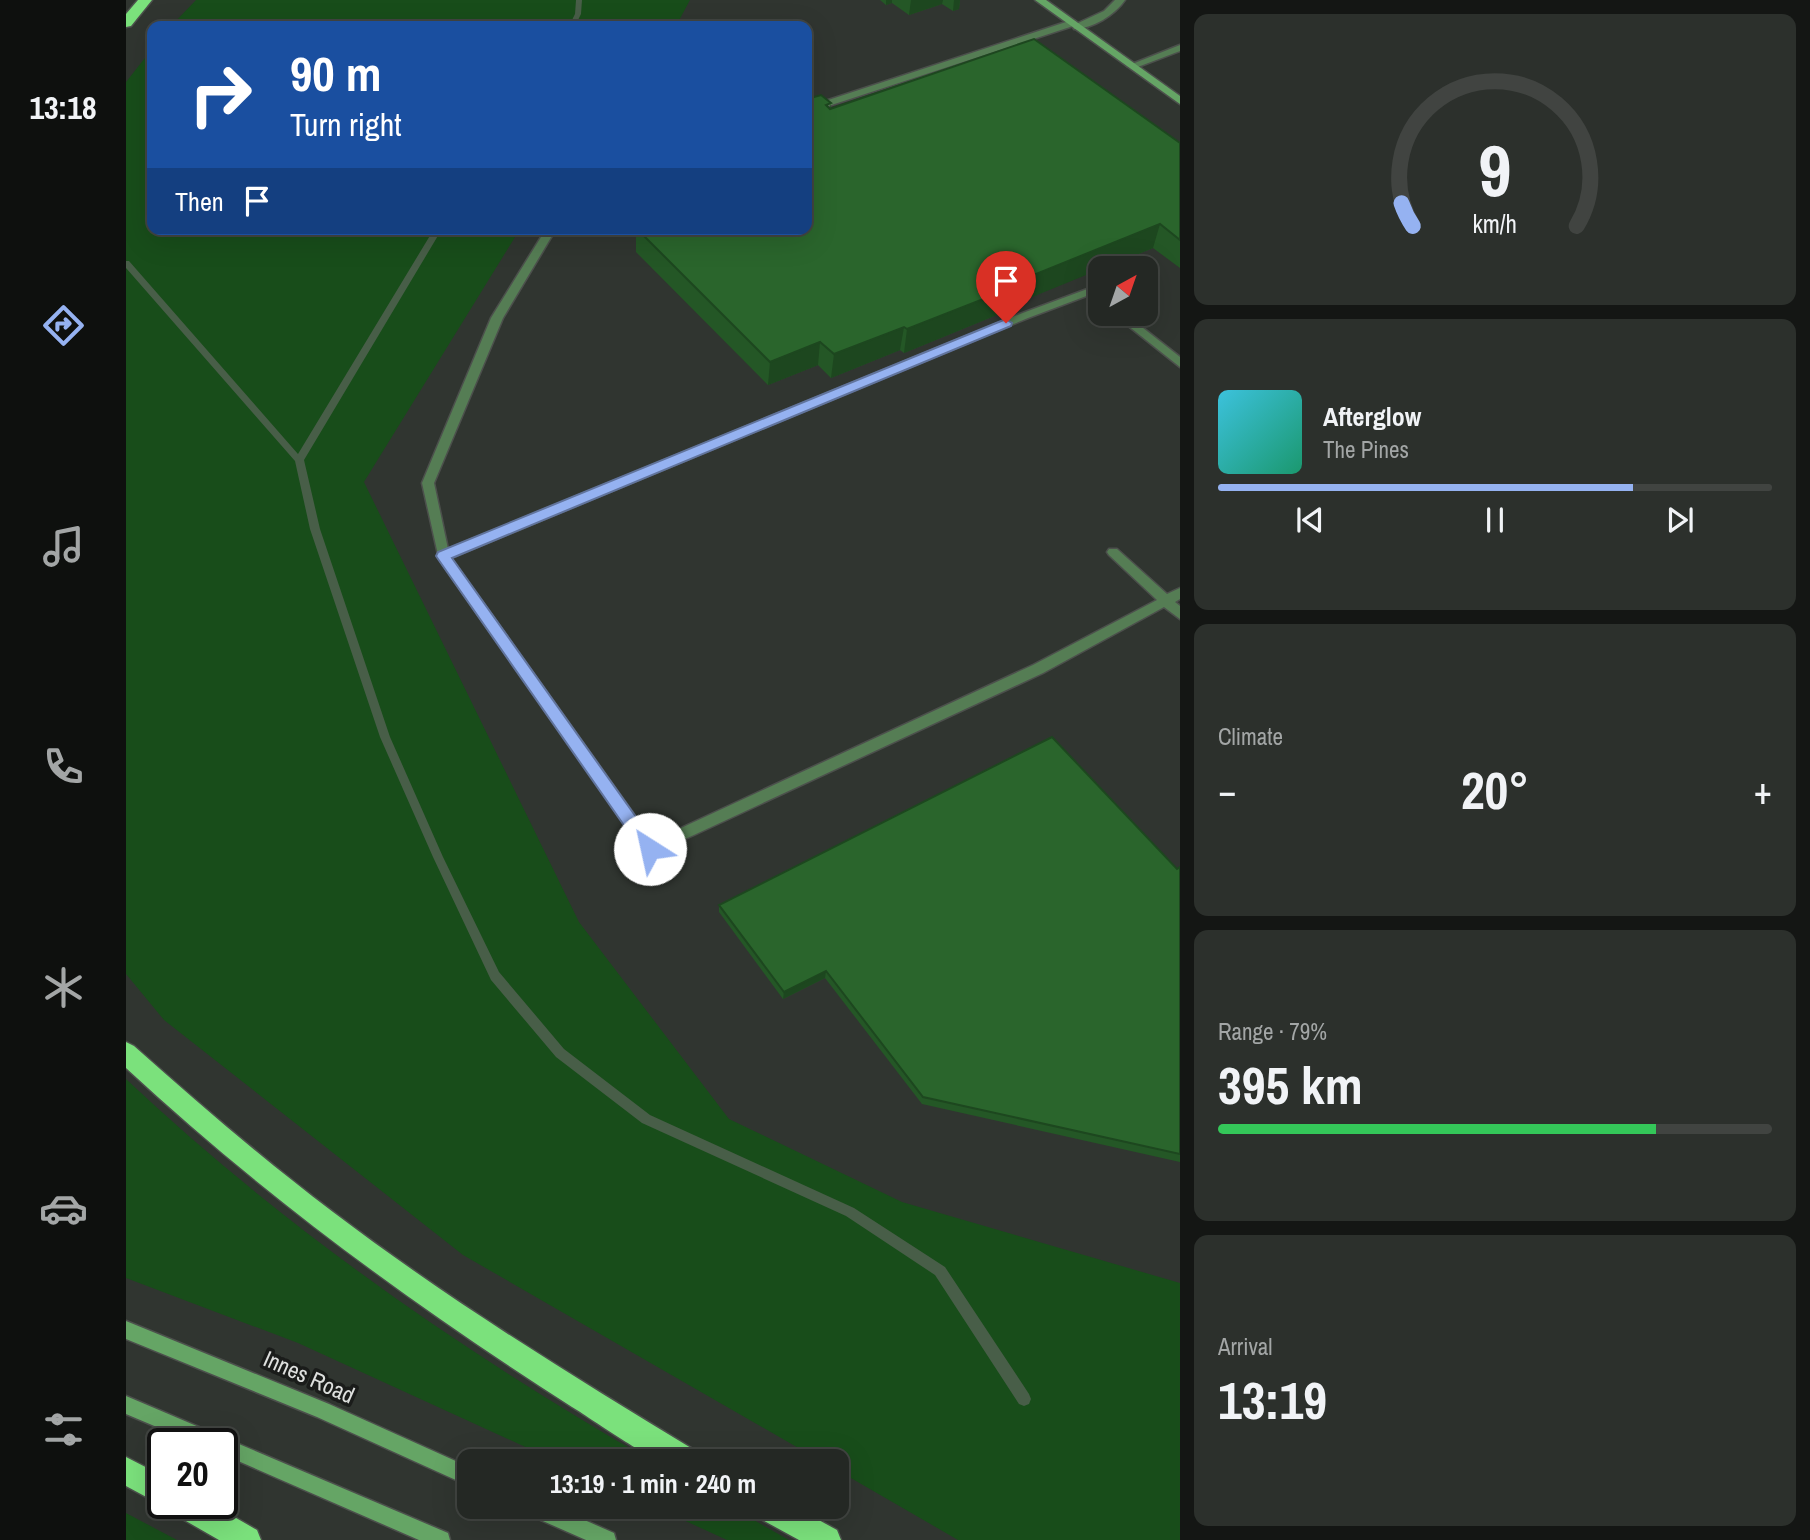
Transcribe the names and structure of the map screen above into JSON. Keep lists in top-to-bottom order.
{
  "streets": {
    "main road": ["Innes Road"]
  },
  "north": "top right",
  "page": {
    "tabs": "13:18",
    "turn": ["90 m", "Turn right"],
    "then": "Then",
    "song": ["Afterglow", "The Pines"],
    "tile": [
      "Climate",
      ["Range · 79%", "395 km"],
      ["Arrival", "13:19"]
    ],
    "heat": ["−", "20°", "+"],
    "limit": "20",
    "trip": "13:19 · 1 min · 240 m",
    "gauge": ["9", "km/h"]
  }
}
